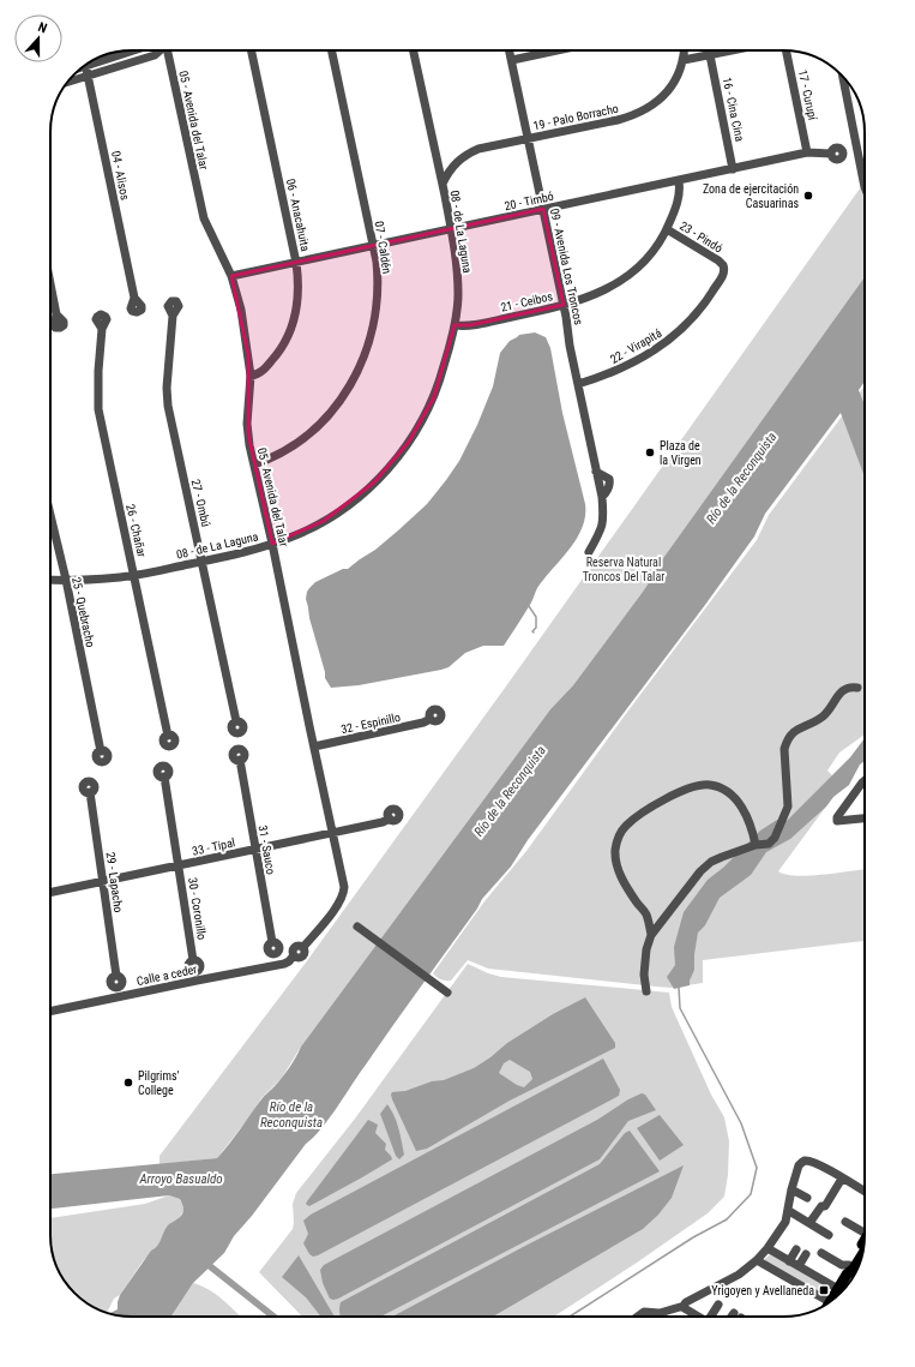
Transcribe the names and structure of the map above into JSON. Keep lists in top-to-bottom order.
{
  "streets": {
    "street": [
      "17 - Curupí",
      "16 - Cina Cina",
      "19 - Palo Borracho",
      "05 - Avenida del Talar",
      "04 - Alisos",
      "20 - Timbó",
      "06 - Anacahuita",
      "08 - de La Laguna",
      "23 - Pindó",
      "07 - Caldén",
      "09 - Avenida Los Troncos",
      "21 - Ceibos",
      "22 - Virapitá",
      "27 - Ombú",
      "26 - Chañar",
      "25 - Quebracho",
      "32 - Espinillo",
      "33 - Tipal",
      "31 - Sauco",
      "29 - Lapacho",
      "30 - Coronillo",
      "Calle a ceder"
    ]
  },
  "crossings": [
    ["17 - Curupí", "20 - Timbó"],
    ["16 - Cina Cina", "20 - Timbó"],
    ["19 - Palo Borracho", "08 - de La Laguna"],
    ["19 - Palo Borracho", "09 - Avenida Los Troncos"],
    ["05 - Avenida del Talar", "20 - Timbó"],
    ["05 - Avenida del Talar", "06 - Anacahuita"],
    ["05 - Avenida del Talar", "08 - de La Laguna"],
    ["05 - Avenida del Talar", "07 - Caldén"],
    ["05 - Avenida del Talar", "32 - Espinillo"],
    ["05 - Avenida del Talar", "33 - Tipal"],
    ["05 - Avenida del Talar", "Calle a ceder"],
    ["20 - Timbó", "06 - Anacahuita"],
    ["20 - Timbó", "08 - de La Laguna"],
    ["20 - Timbó", "07 - Caldén"],
    ["20 - Timbó", "09 - Avenida Los Troncos"],
    ["20 - Timbó", "21 - Ceibos"],
    ["08 - de La Laguna", "21 - Ceibos"],
    ["08 - de La Laguna", "27 - Ombú"],
    ["08 - de La Laguna", "26 - Chañar"],
    ["08 - de La Laguna", "25 - Quebracho"],
    ["23 - Pindó", "21 - Ceibos"],
    ["23 - Pindó", "22 - Virapitá"],
    ["09 - Avenida Los Troncos", "21 - Ceibos"],
    ["09 - Avenida Los Troncos", "22 - Virapitá"],
    ["33 - Tipal", "31 - Sauco"],
    ["33 - Tipal", "29 - Lapacho"],
    ["33 - Tipal", "30 - Coronillo"]
  ],
  "water": ["Río de la Reconquista", "Arroyo Basualdo"],
  "parks": ["Reserva Natural Troncos Del Talar"],
  "places": {
    "other": ["Zona de ejercitación Casuarinas", "Plaza de la Virgen", "Pilgrims' College"],
    "transit": ["Yrigoyen y Avellaneda"]
  },
  "north": "top"
}
